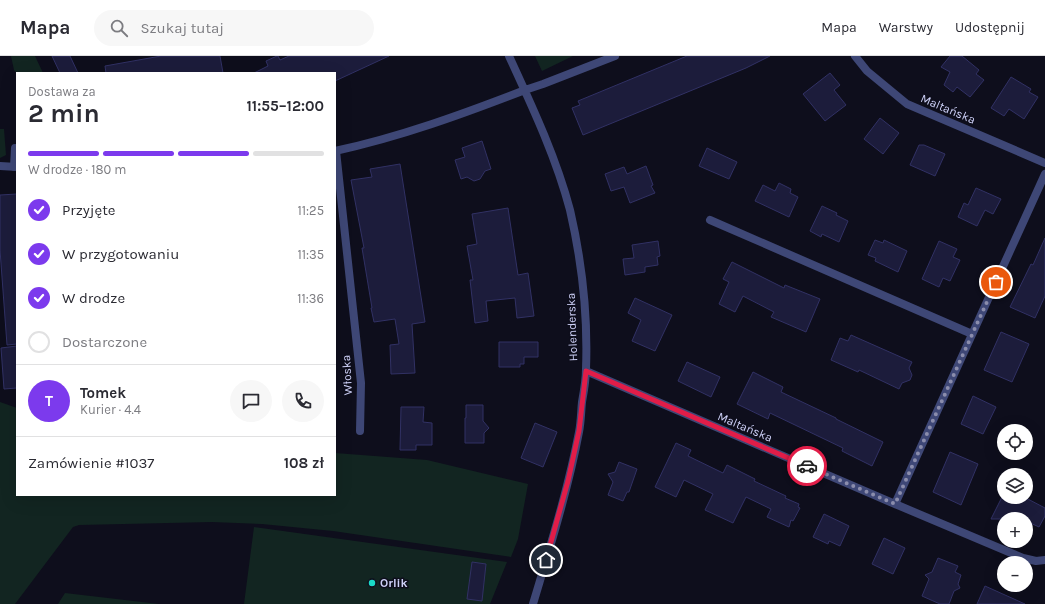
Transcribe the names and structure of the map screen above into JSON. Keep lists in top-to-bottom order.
{
  "streets": {
    "street": ["Maltańska", "Holenderska", "Włoska"]
  },
  "crossings": [
    ["Maltańska", "Holenderska"],
    ["Holenderska", "Włoska"]
  ],
  "places": ["Orlik"],
  "page": {
    "header": "Mapa",
    "search": "Szukaj tutaj",
    "nav": ["Mapa", "Warstwy", "Udostępnij"],
    "heading": ["2 min", "Dostawa za", "11:55–12:00"],
    "panel": [
      "Tomek",
      "Kurier · 4.4",
      "Zamówienie #1037",
      "108 zł"
    ],
    "bar": "W drodze · 180 m",
    "list": [
      ["Przyjęte", "11:25"],
      ["W przygotowaniu", "11:35"],
      ["W drodze", "11:36"],
      "Dostarczone"
    ],
    "round": "T",
    "map_buttons": ["+", "−"]
  }
}
